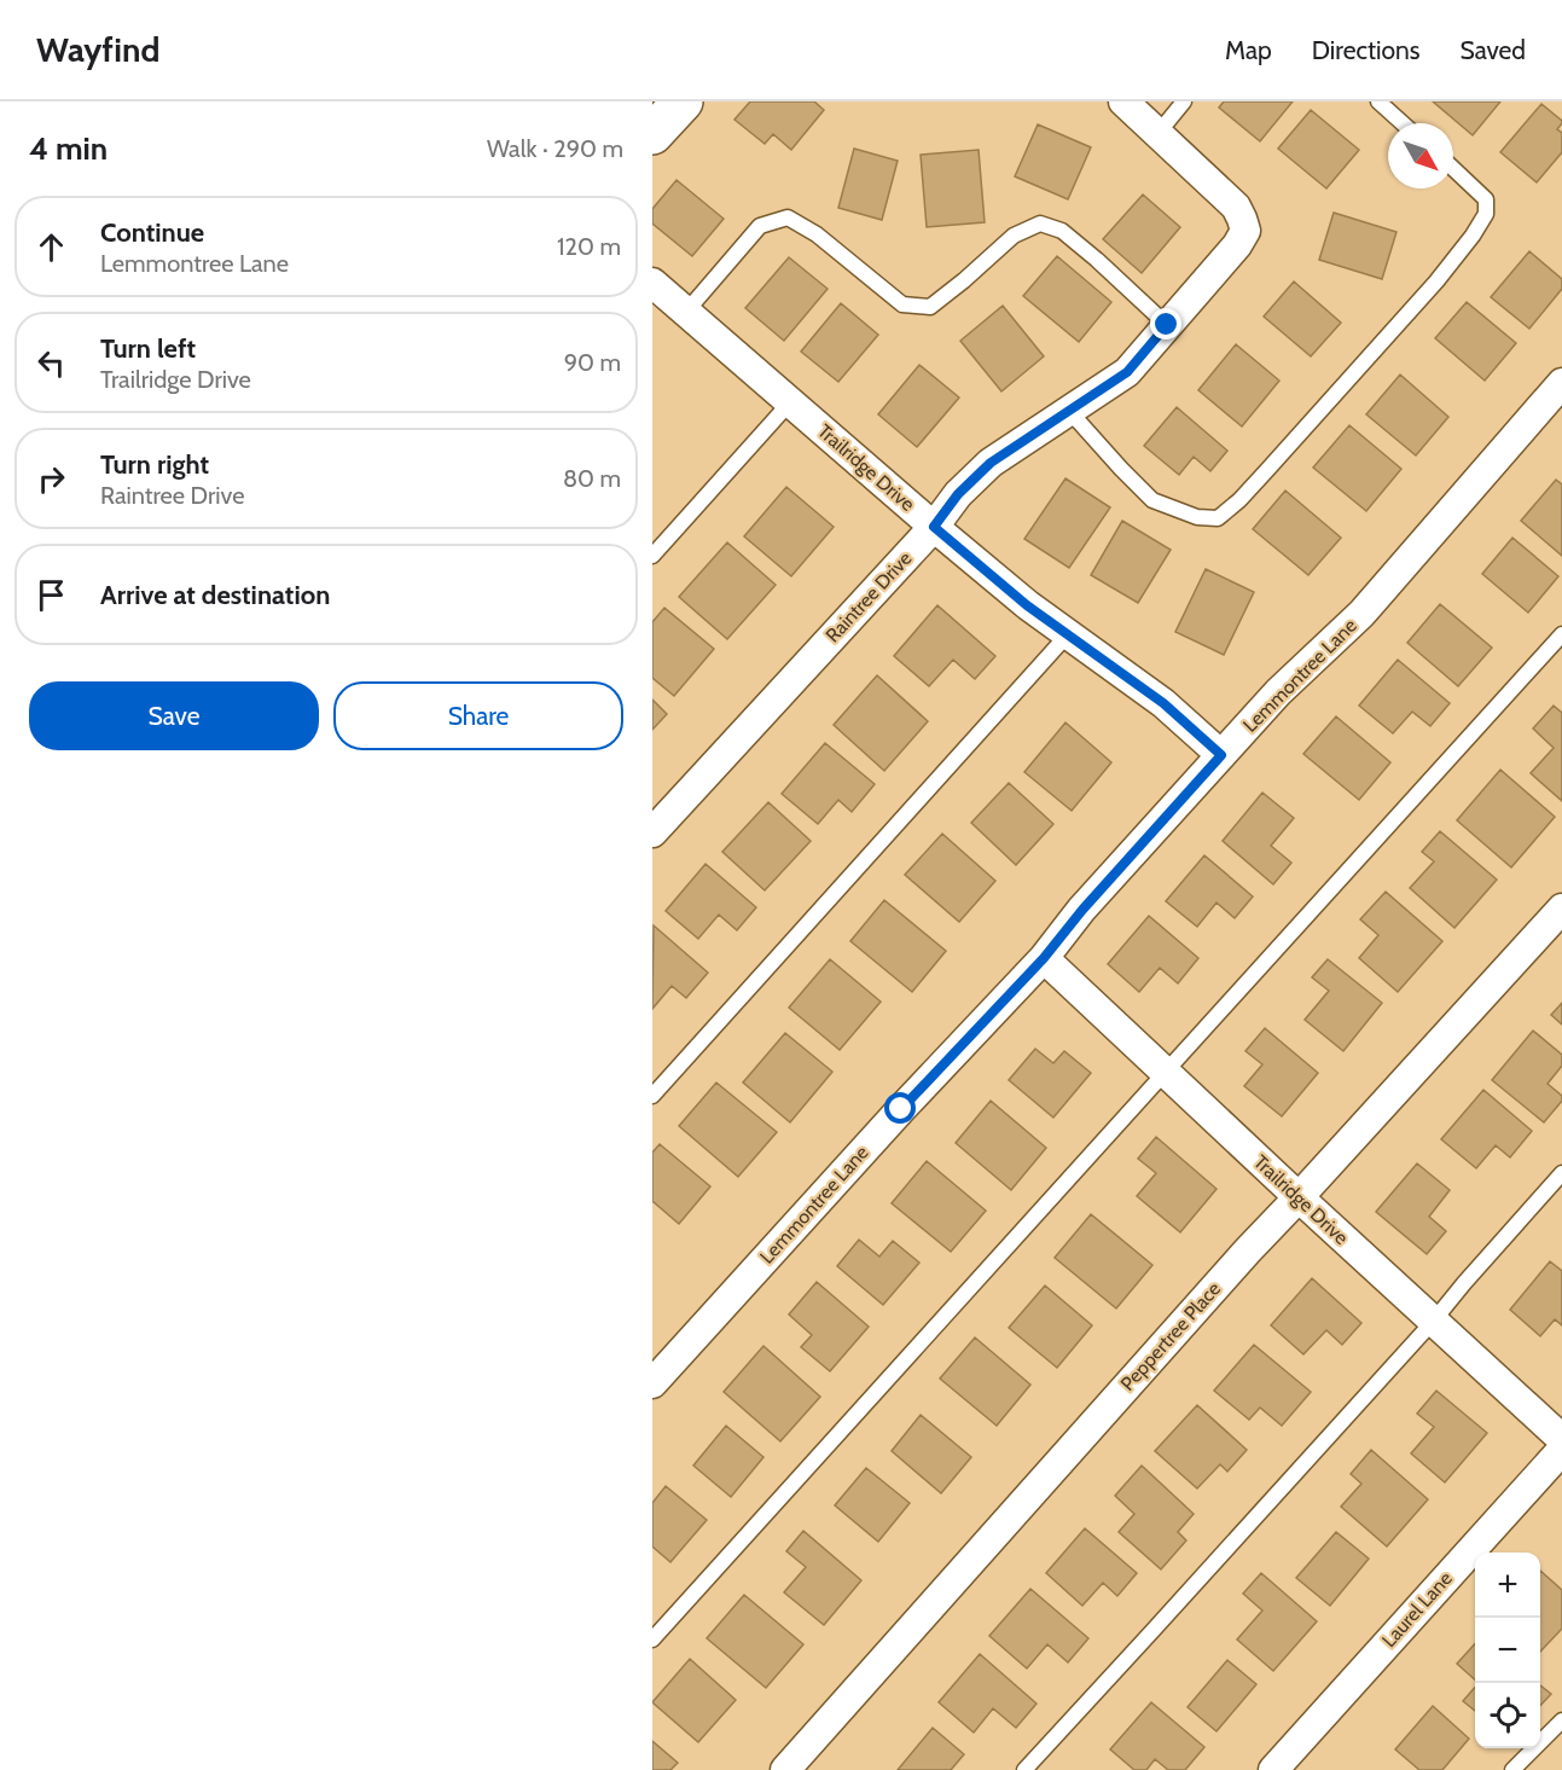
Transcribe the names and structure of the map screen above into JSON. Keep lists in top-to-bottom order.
{
  "streets": {
    "street": [
      "Trailridge Drive",
      "Raintree Drive",
      "Lemmontree Lane",
      "Peppertree Place",
      "Laurel Lane"
    ]
  },
  "crossings": [
    ["Trailridge Drive", "Raintree Drive"],
    ["Trailridge Drive", "Lemmontree Lane"],
    ["Trailridge Drive", "Peppertree Place"]
  ],
  "north": "bottom right",
  "page": {
    "header": "Wayfind",
    "nav": ["Map", "Directions", "Saved"],
    "heading": ["4 min", "Walk · 290 m"],
    "list": [
      ["Continue", "Lemmontree Lane", "120 m"],
      ["Turn left", "Trailridge Drive", "90 m"],
      ["Turn right", "Raintree Drive", "80 m"],
      "Arrive at destination"
    ],
    "buttons": ["Save", "Share"],
    "map_buttons": ["+", "−"]
  }
}
